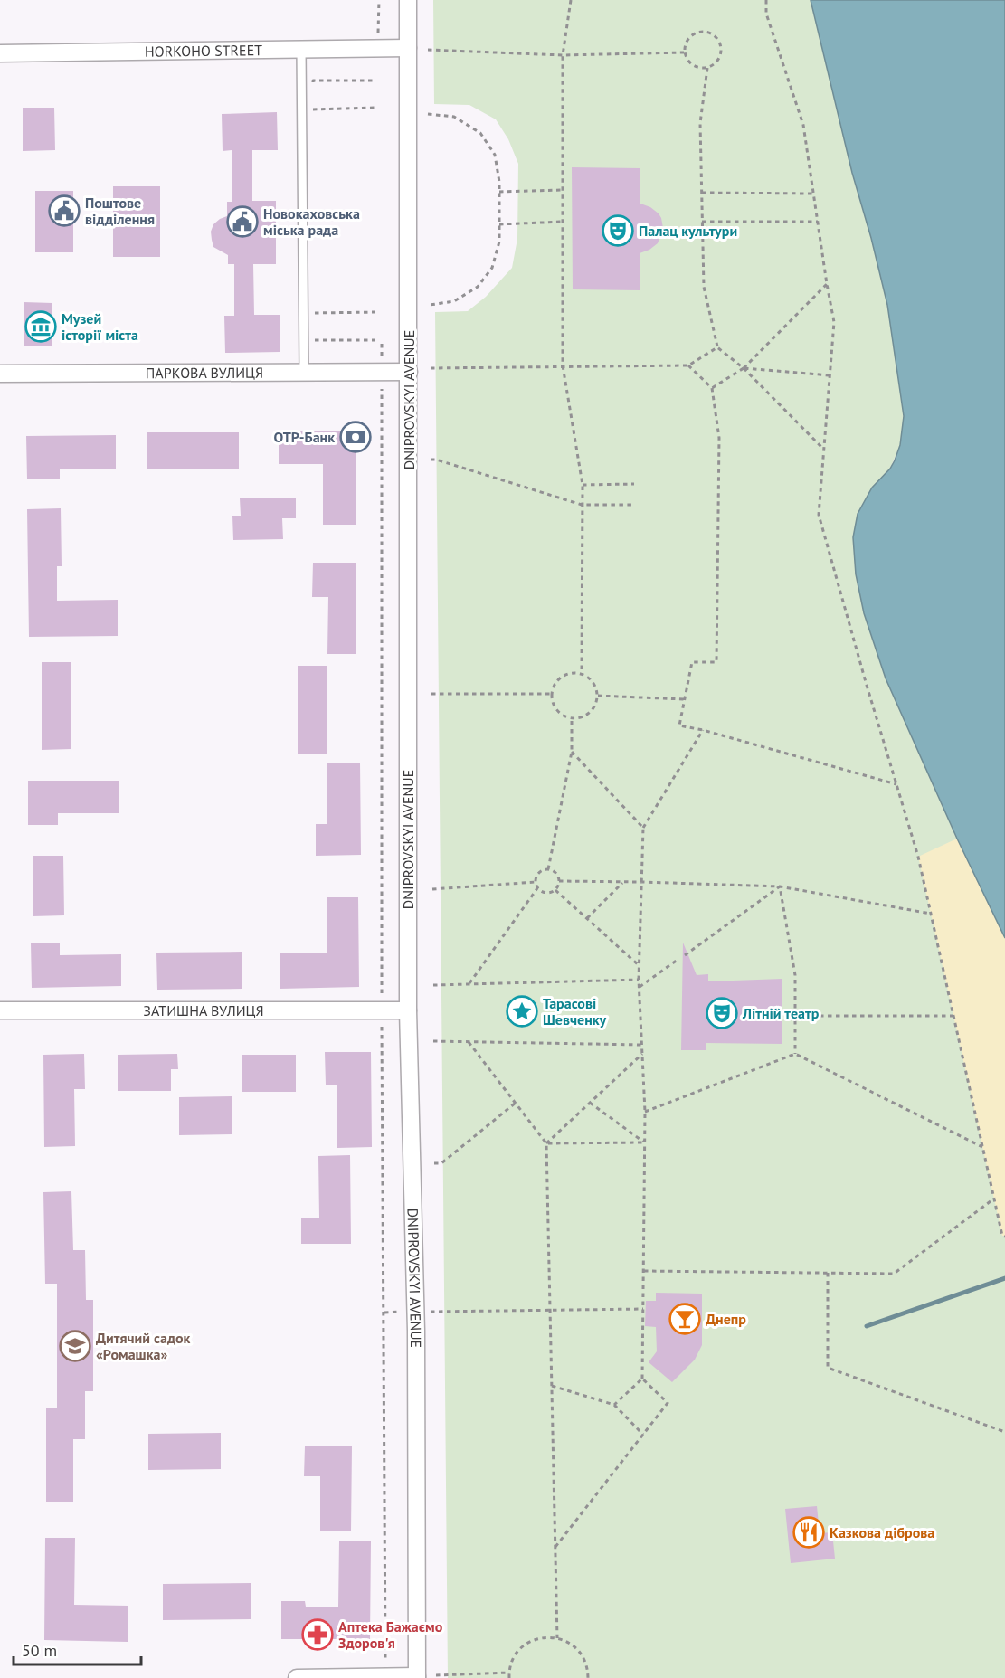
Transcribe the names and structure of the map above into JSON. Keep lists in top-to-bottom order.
{
  "streets": {
    "street": [
      "HORKOHO STREET",
      "ПАРКОВА ВУЛИЦЯ",
      "DNIPROVSKYI AVENUE",
      "ЗАТИШНА ВУЛИЦЯ"
    ]
  },
  "crossings": [
    ["HORKOHO STREET", "DNIPROVSKYI AVENUE"],
    ["ПАРКОВА ВУЛИЦЯ", "DNIPROVSKYI AVENUE"],
    ["DNIPROVSKYI AVENUE", "ЗАТИШНА ВУЛИЦЯ"]
  ],
  "places": {
    "public building": ["Поштове відділення", "Новокаховська міська рада"],
    "theatre": ["Палац культури", "Літній театр"],
    "museum": ["Музей історії міста"],
    "bank": ["ОТР-Банк"],
    "place": ["Тарасові Шевченку"],
    "bar": ["Днепр"],
    "school or university": ["Дитячий садок «Ромашка»"],
    "restaurant": ["Казкова дiброва"],
    "pharmacy": ["Аптека Бажаємо Здоров'я"]
  },
  "scale_bar": "50 m"
}
